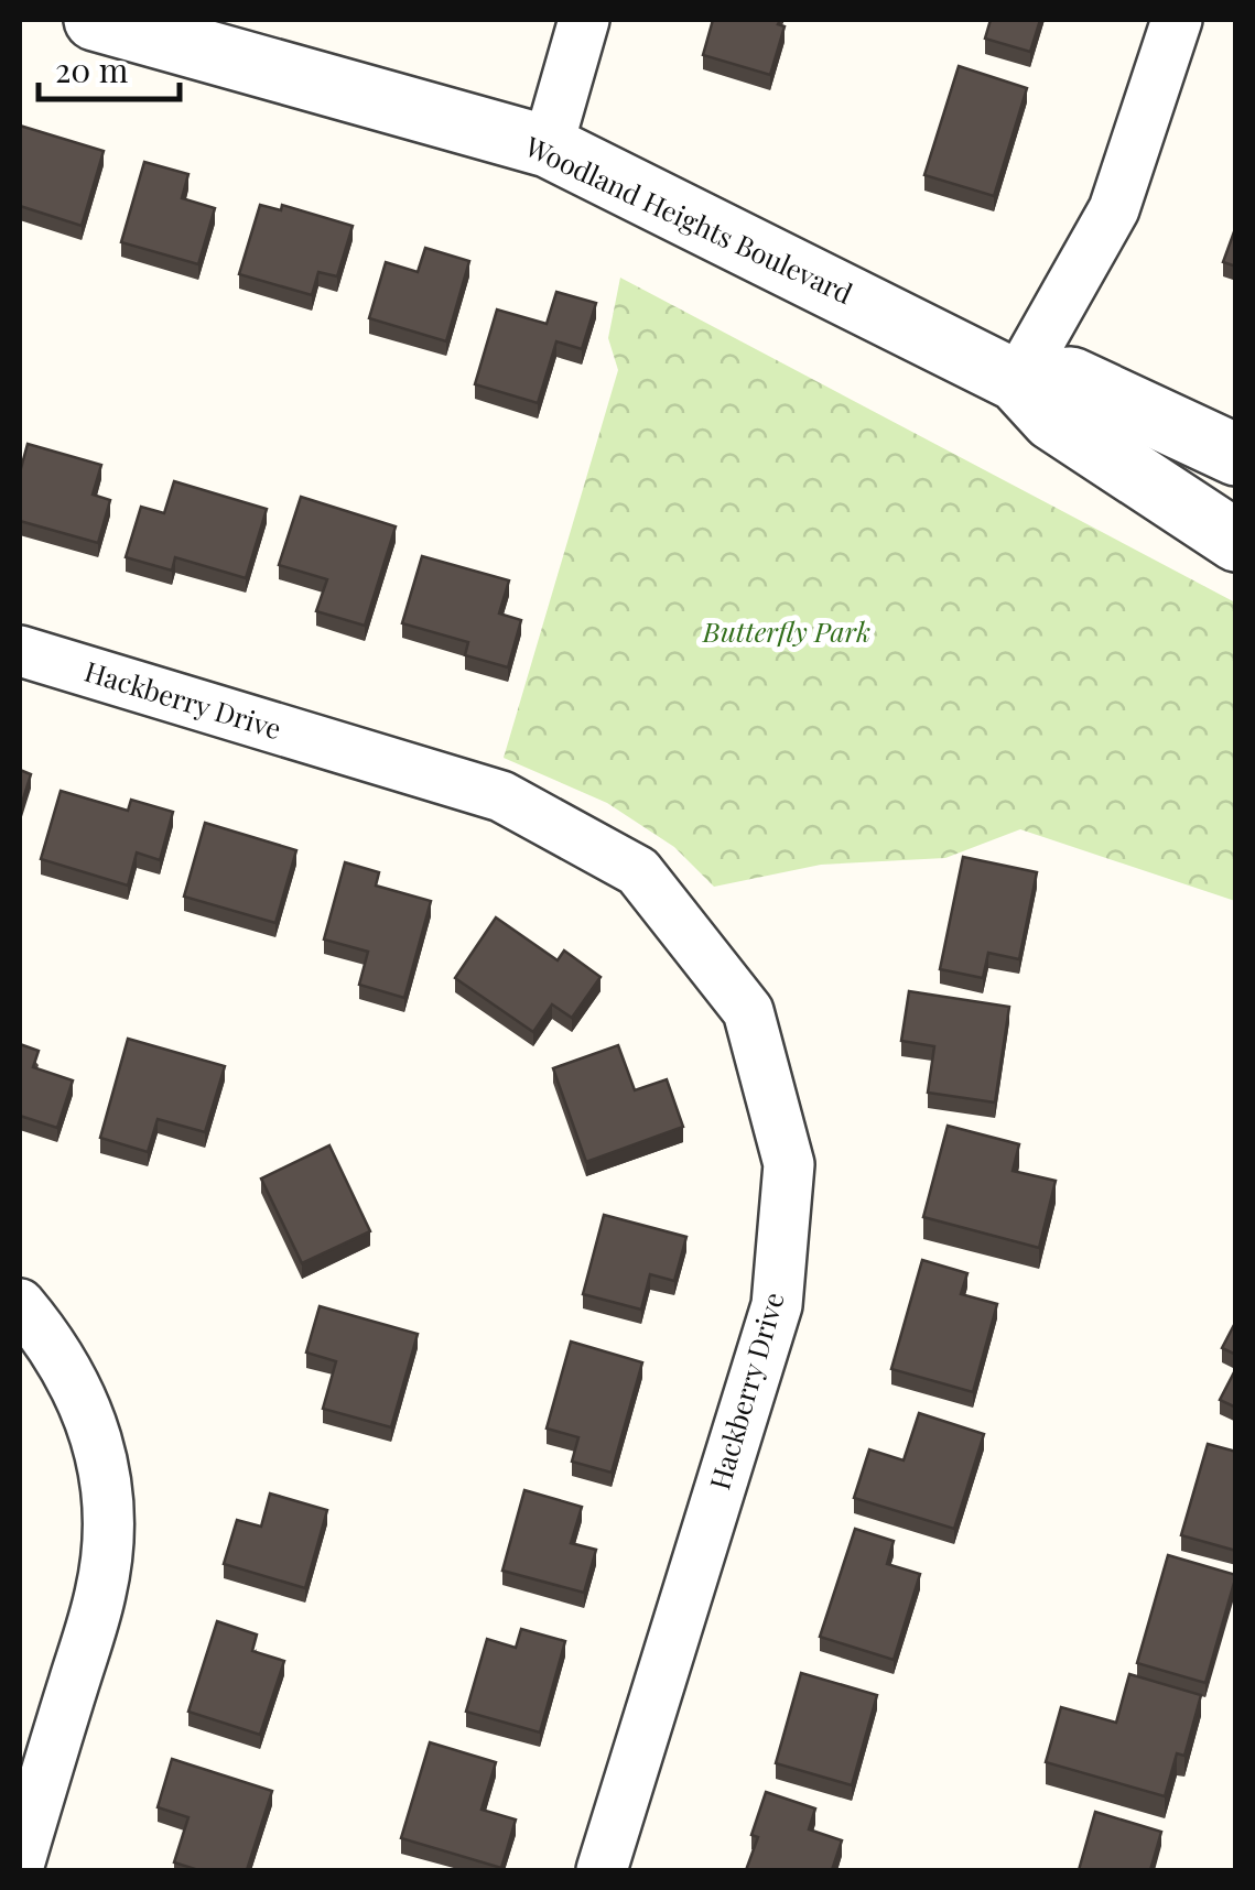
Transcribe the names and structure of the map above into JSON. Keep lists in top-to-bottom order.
{
  "streets": {
    "street": ["Woodland Heights Boulevard", "Hackberry Drive"]
  },
  "parks": ["Butterfly Park"],
  "scale_bar": "20 m"
}
